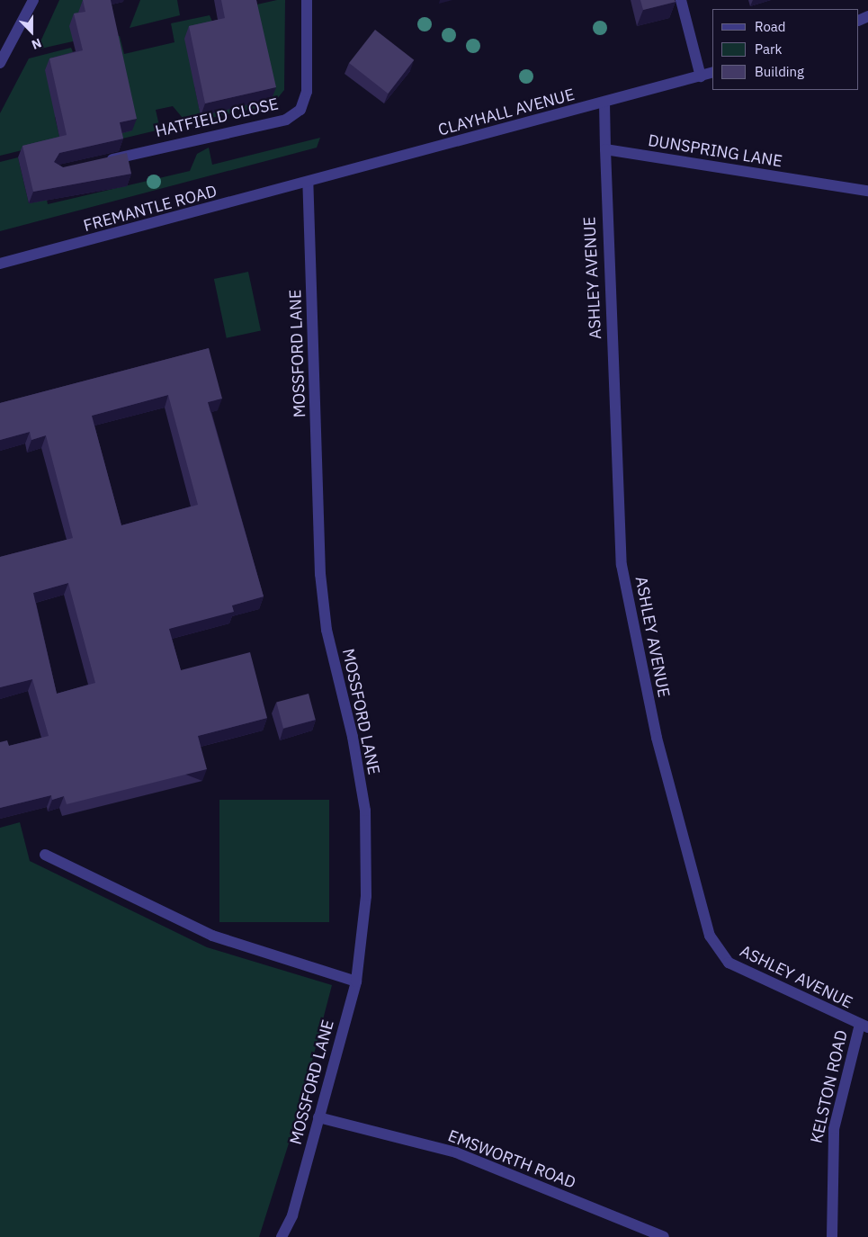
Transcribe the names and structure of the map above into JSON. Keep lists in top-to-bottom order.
{
  "streets": {
    "street": [
      "CLAYHALL AVENUE",
      "HATFIELD CLOSE",
      "DUNSPRING LANE",
      "FREMANTLE ROAD",
      "ASHLEY AVENUE",
      "MOSSFORD LANE",
      "KELSTON ROAD",
      "EMSWORTH ROAD"
    ]
  },
  "crossings": [
    ["CLAYHALL AVENUE", "FREMANTLE ROAD"],
    ["CLAYHALL AVENUE", "MOSSFORD LANE"],
    ["DUNSPRING LANE", "ASHLEY AVENUE"],
    ["FREMANTLE ROAD", "MOSSFORD LANE"],
    ["ASHLEY AVENUE", "KELSTON ROAD"],
    ["MOSSFORD LANE", "EMSWORTH ROAD"]
  ],
  "legend": ["Road", "Park", "Building"],
  "north": "bottom"
}
